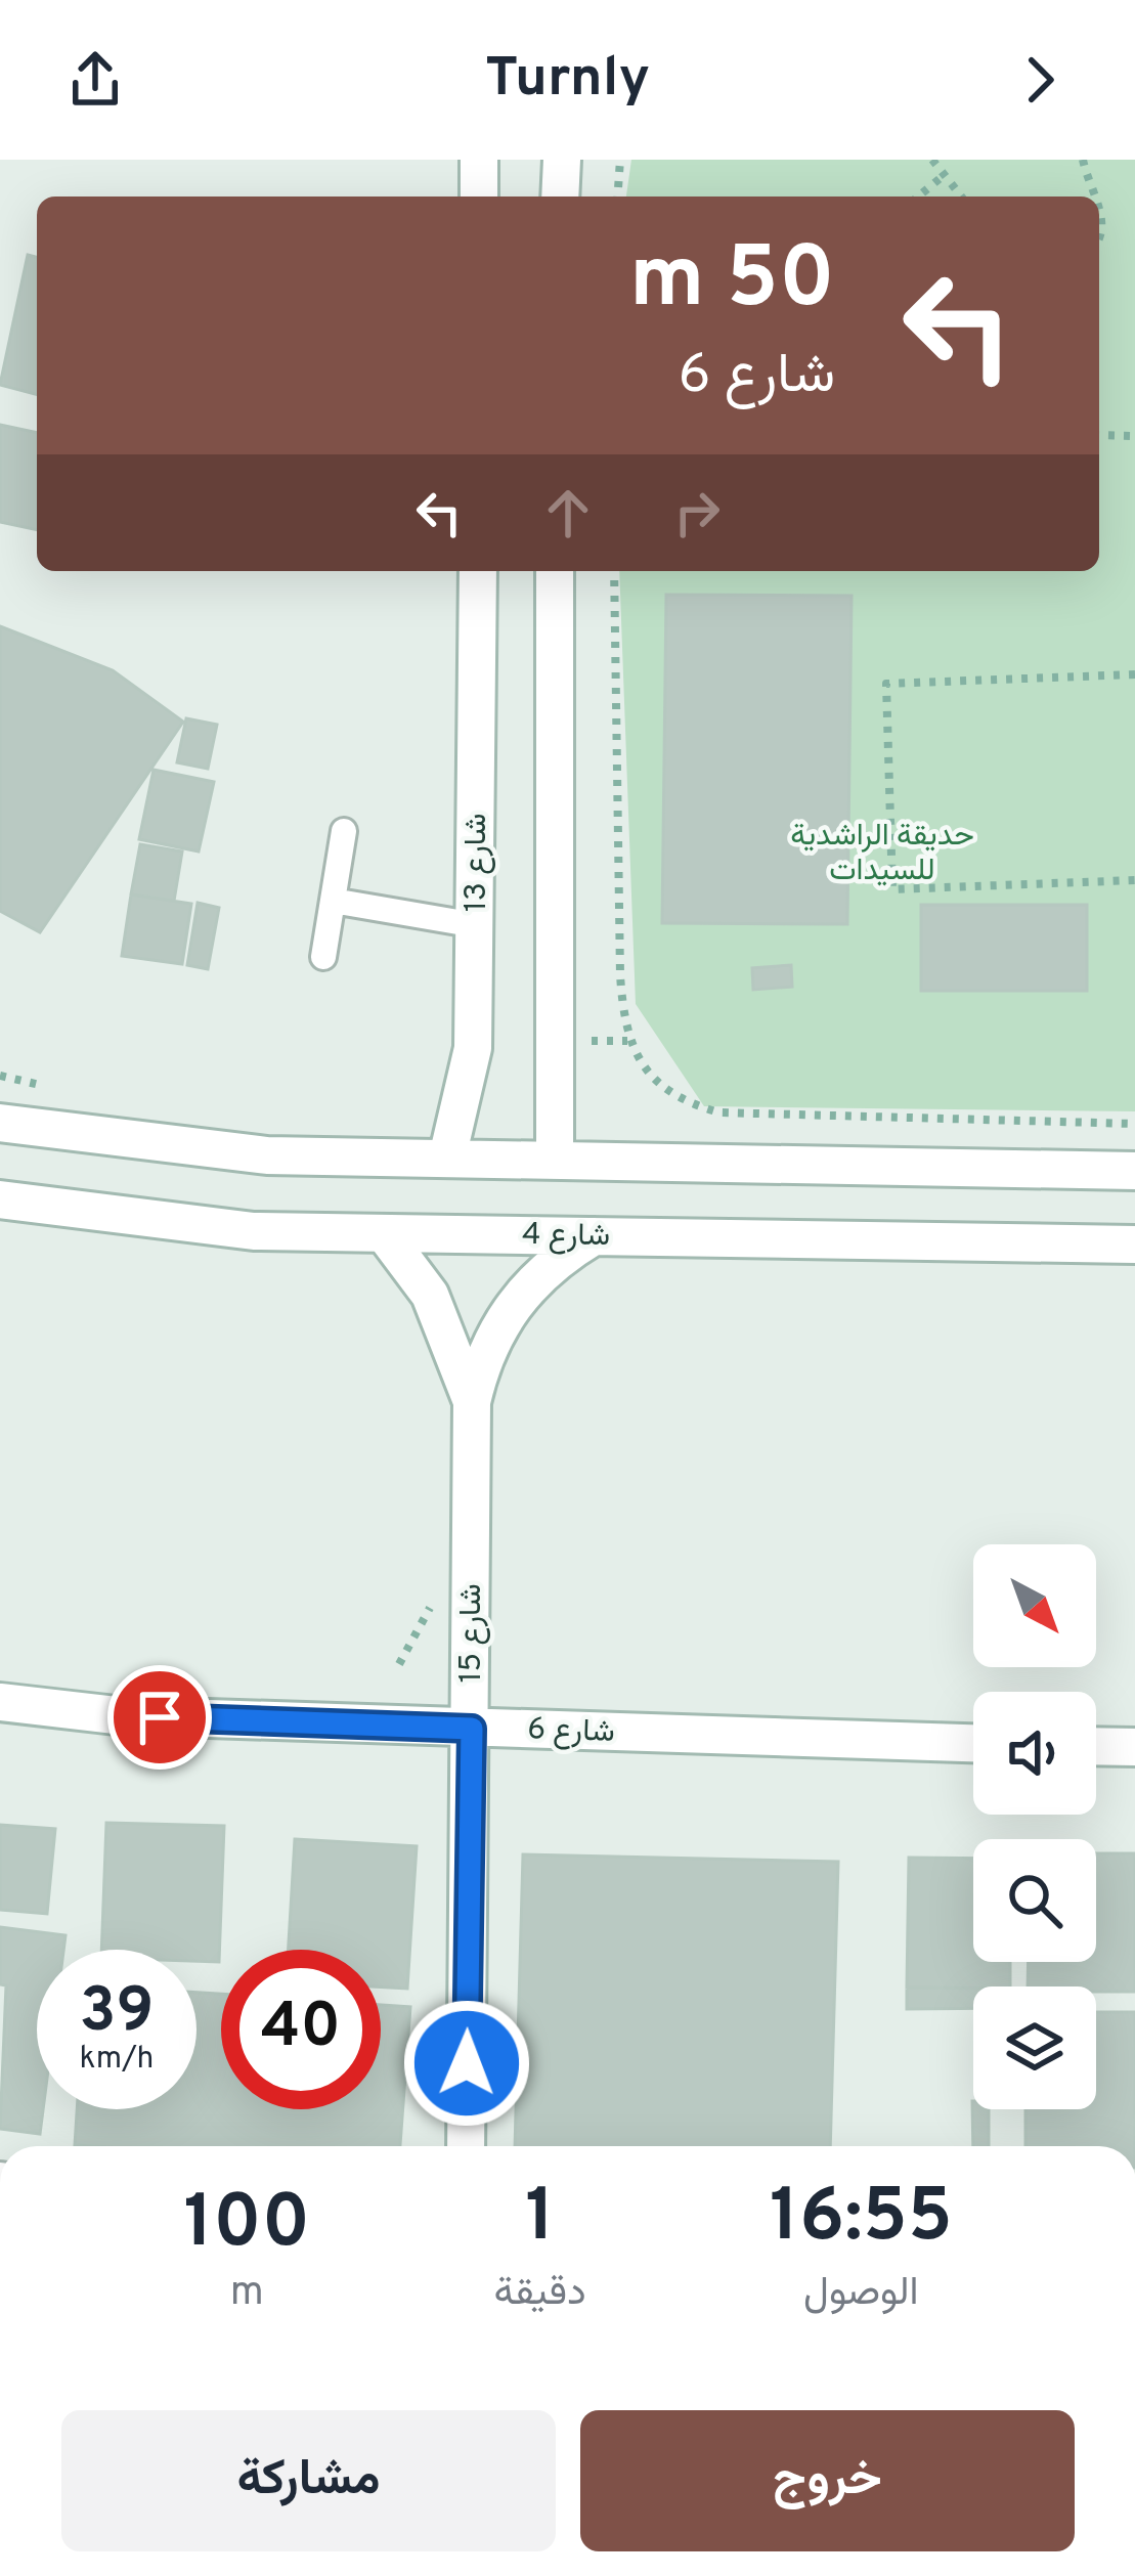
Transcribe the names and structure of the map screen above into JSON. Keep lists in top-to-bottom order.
{
  "streets": {
    "street": [
      "شارع 13",
      "شارع 4",
      "شارع 15",
      "شارع 6"
    ]
  },
  "crossings": [
    ["شارع 4", "شارع 15"],
    ["شارع 15", "شارع 6"]
  ],
  "parks": ["حديقة الراشدية للسيدات"],
  "north": "bottom right",
  "page": {
    "header": "Turnly",
    "turn": ["50 m", "شارع 6"],
    "speed": "39 km/h",
    "limit": "40",
    "eta": [
      "16:55",
      "الوصول",
      "1",
      "دقيقة",
      "100",
      "m"
    ],
    "buttons": ["خروج", "مشاركة"]
  }
}
